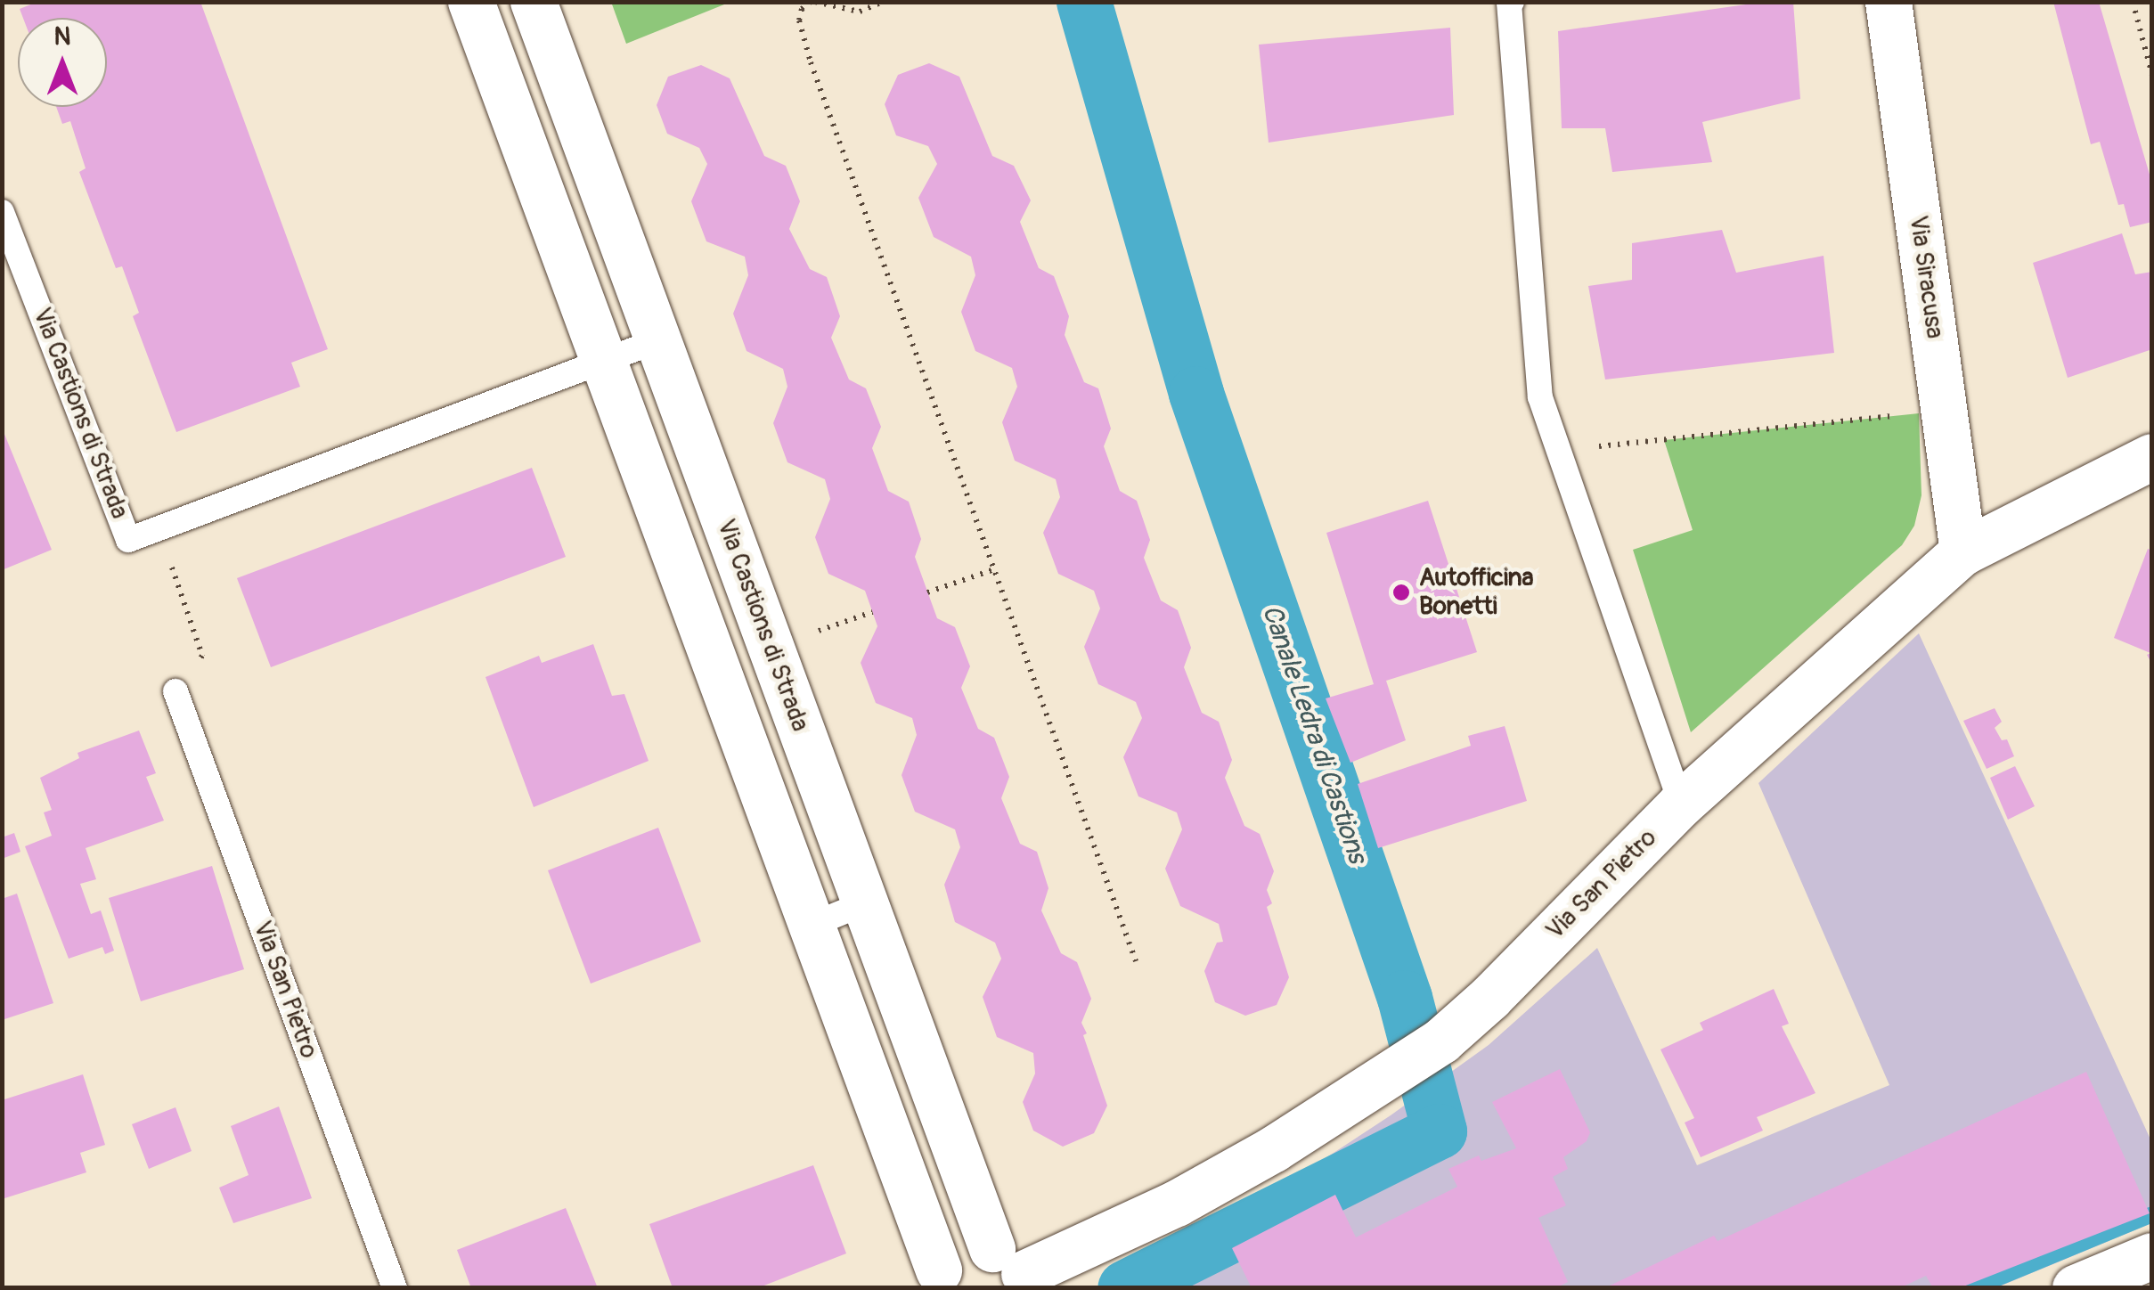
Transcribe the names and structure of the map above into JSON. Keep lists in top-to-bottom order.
{
  "streets": {
    "street": ["Via Siracusa", "Via Castions di Strada", "Via San Pietro"]
  },
  "crossings": [
    ["Via Siracusa", "Via San Pietro"],
    ["Via Castions di Strada", "Via San Pietro"]
  ],
  "water": ["Canale Ledra di Castions"],
  "places": ["Autofficina Bonetti"],
  "north": "top"
}
